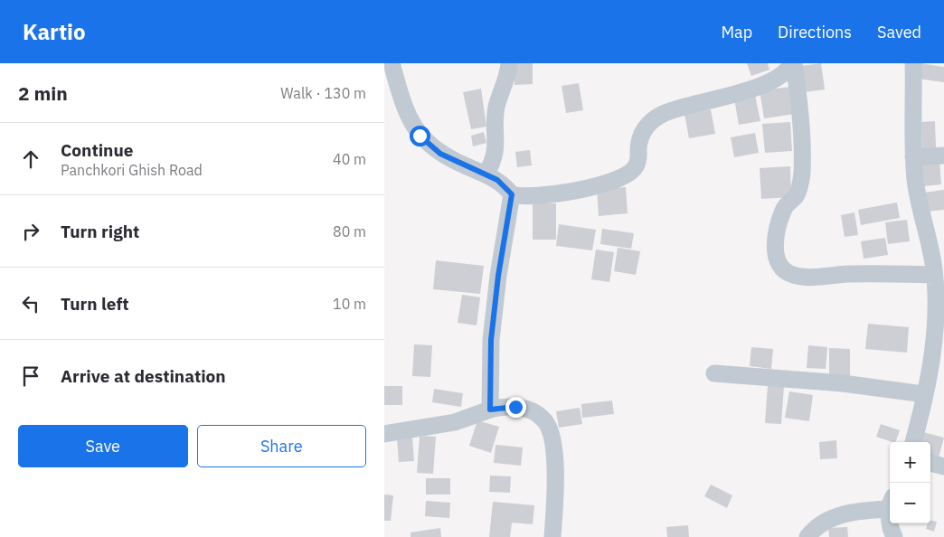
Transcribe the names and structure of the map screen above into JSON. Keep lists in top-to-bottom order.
{
  "page": {
    "header": "Kartio",
    "nav": ["Map", "Directions", "Saved"],
    "heading": ["2 min", "Walk · 130 m"],
    "list": [
      ["Continue", "Panchkori Ghish Road", "40 m"],
      ["Turn right", "80 m"],
      ["Turn left", "10 m"],
      "Arrive at destination"
    ],
    "buttons": ["Save", "Share"],
    "map_buttons": ["+", "−"]
  }
}
